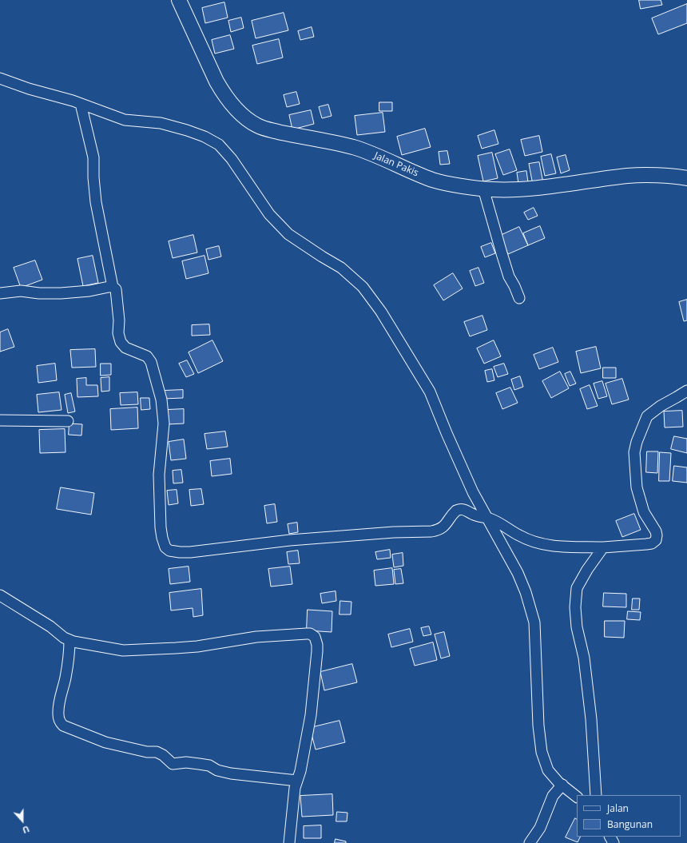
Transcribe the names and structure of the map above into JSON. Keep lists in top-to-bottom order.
{
  "streets": {
    "street": ["Jalan Pakis"]
  },
  "legend": ["Jalan", "Bangunan"],
  "north": "bottom"
}
